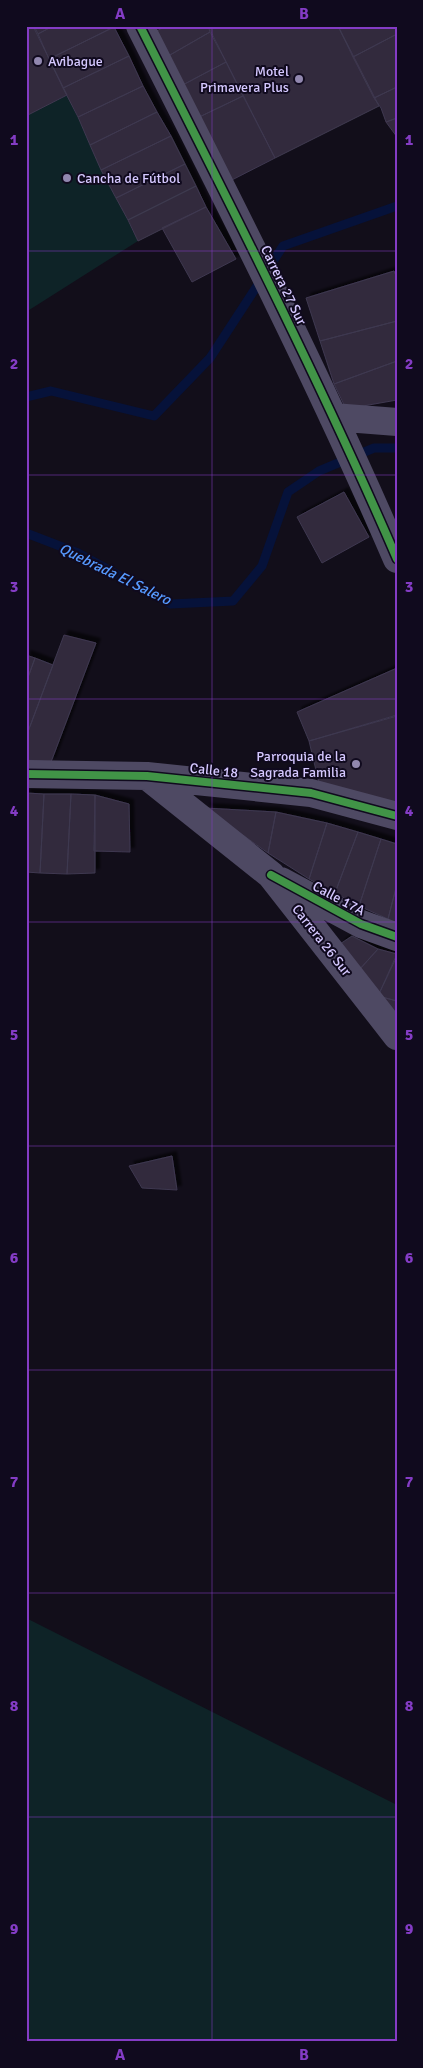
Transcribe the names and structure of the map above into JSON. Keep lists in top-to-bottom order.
{
  "streets": {
    "street": [
      "Carrera 27 Sur",
      "Calle 18",
      "Calle 17A",
      "Carrera 26 Sur"
    ]
  },
  "crossings": [
    ["Calle 18", "Carrera 26 Sur"],
    ["Calle 17A", "Carrera 26 Sur"]
  ],
  "water": ["Quebrada El Salero"],
  "places": [
    "Avibague",
    "Motel Primavera Plus",
    "Cancha de Fútbol",
    "Parroquia de la Sagrada Familia"
  ],
  "grid": {
    "columns": ["A", "B"],
    "rows": [
      "1",
      "2",
      "3",
      "4",
      "5",
      "6",
      "7",
      "8",
      "9"
    ]
  }
}
